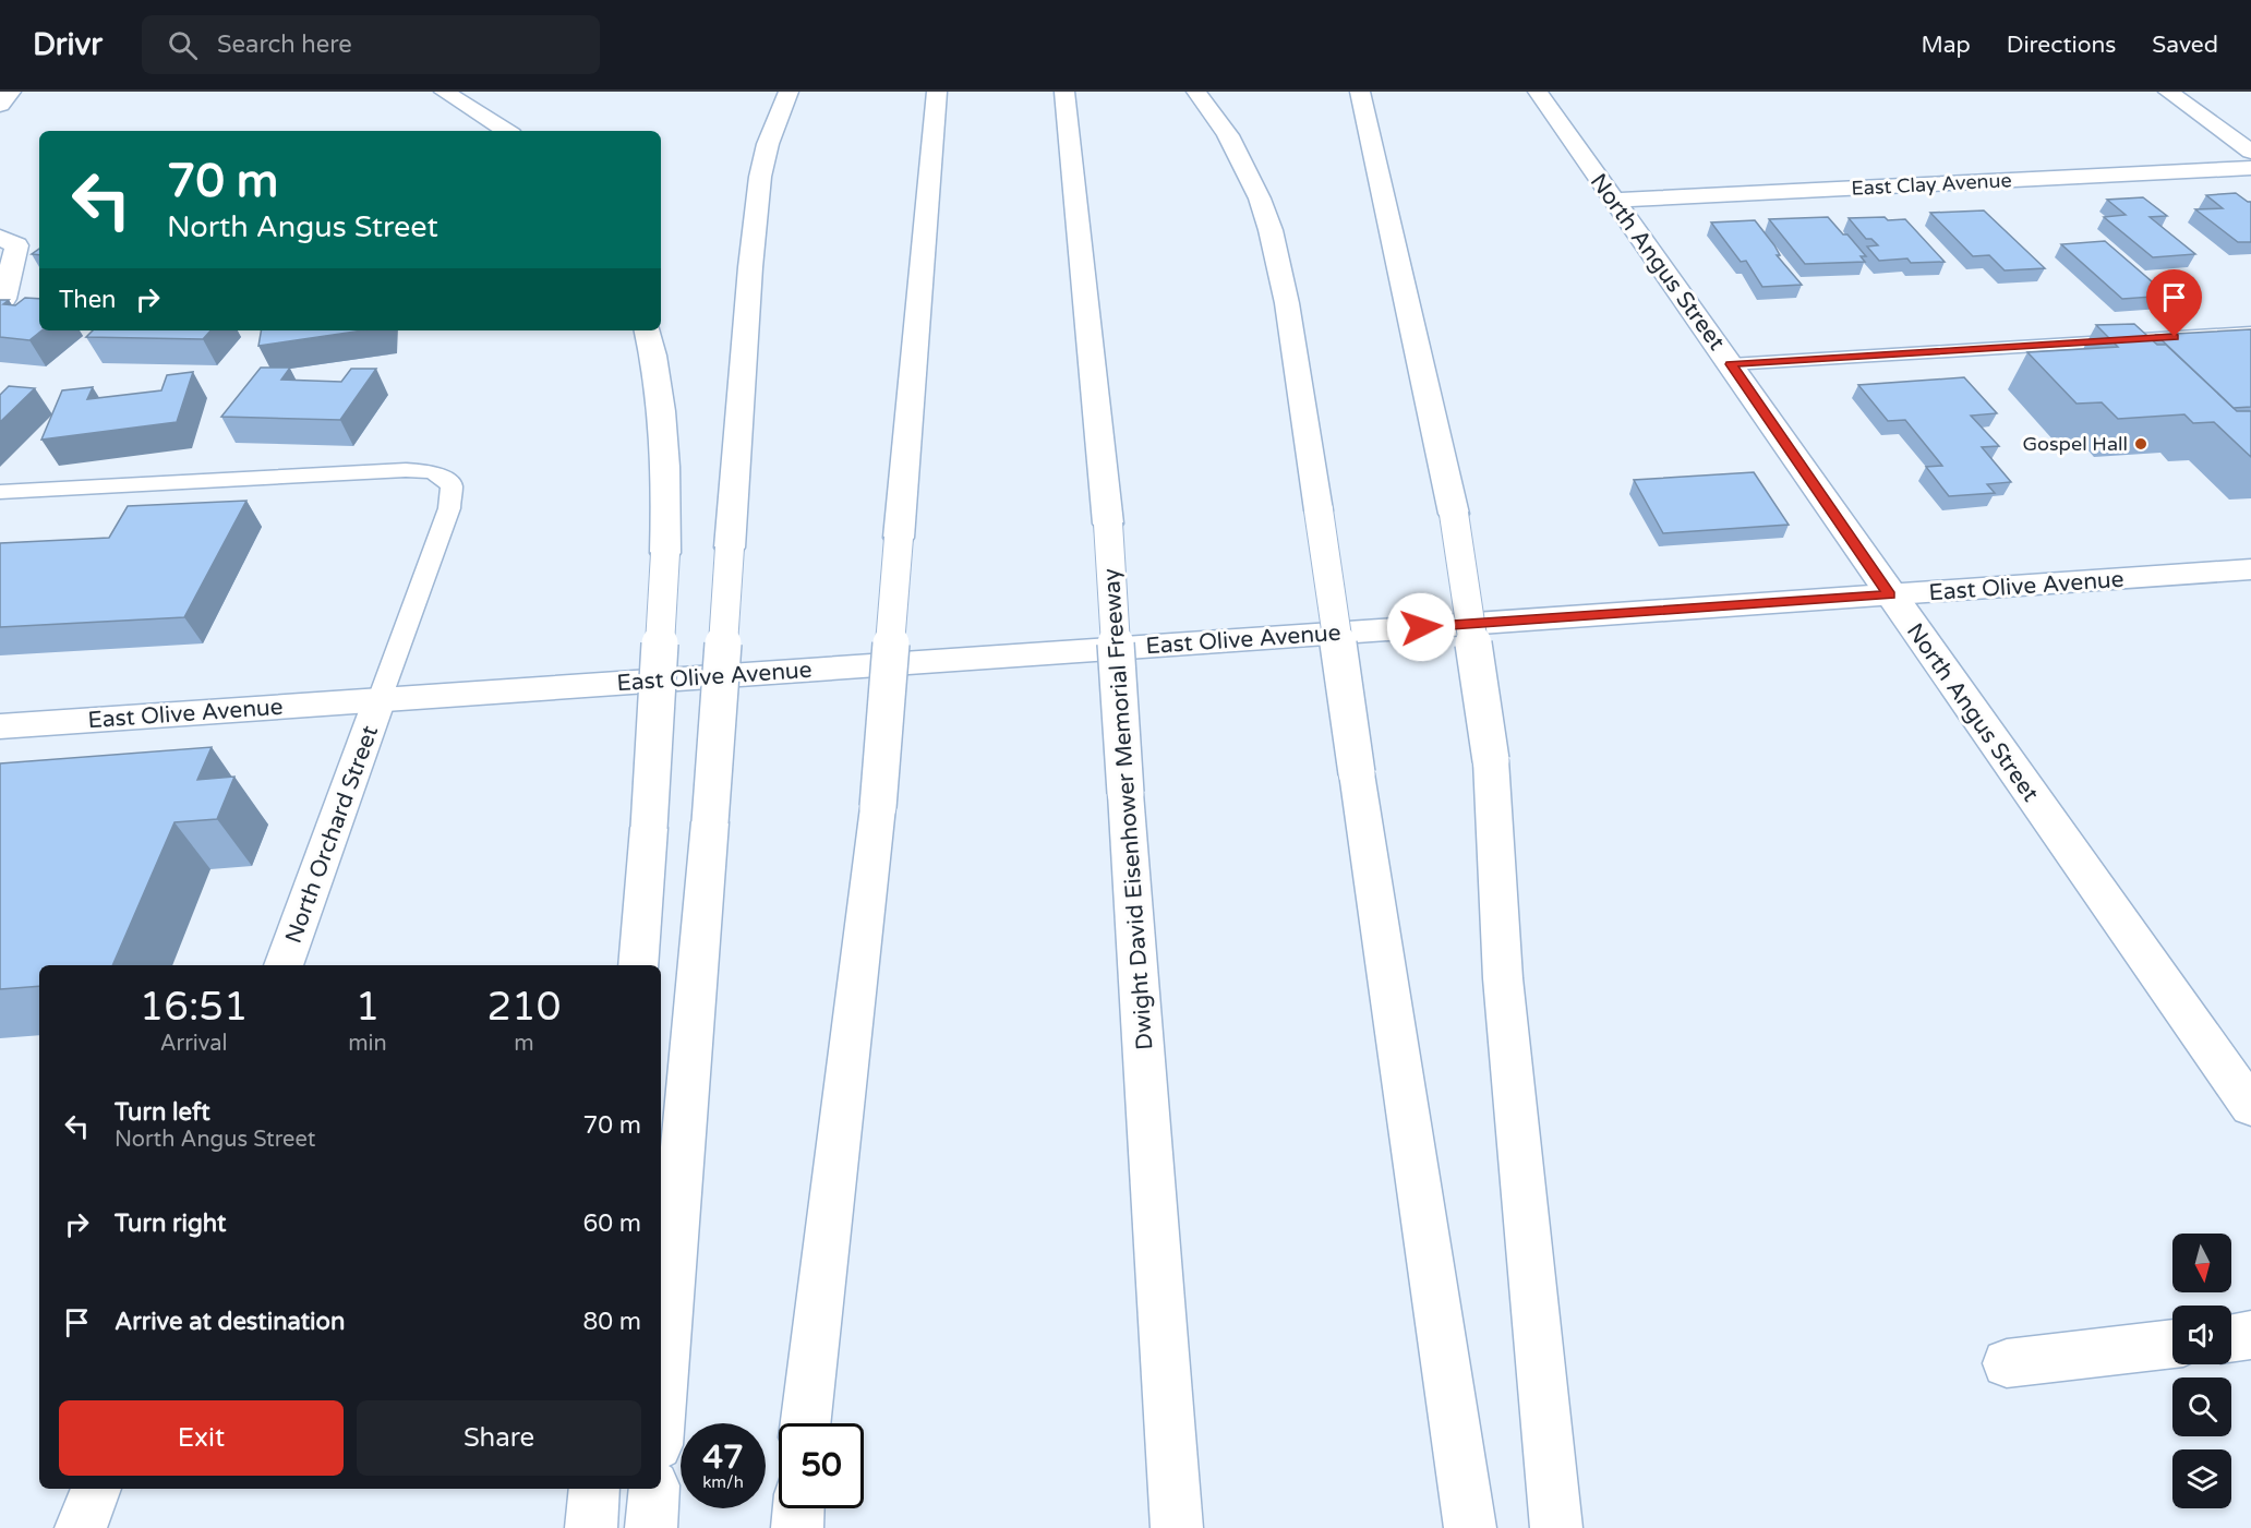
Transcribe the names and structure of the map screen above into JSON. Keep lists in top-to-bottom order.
{
  "streets": {
    "main road": [
      "East Clay Avenue",
      "North Angus Street",
      "East Olive Avenue",
      "Dwight David Eisenhower Memorial Freeway",
      "North Orchard Street"
    ]
  },
  "crossings": [
    ["East Clay Avenue", "North Angus Street"],
    ["North Angus Street", "East Olive Avenue"],
    ["East Olive Avenue", "North Orchard Street"]
  ],
  "places": ["Gospel Hall"],
  "north": "bottom",
  "page": {
    "header": "Drivr",
    "search": "Search here",
    "nav": ["Map", "Directions", "Saved"],
    "turn": ["70 m", "North Angus Street"],
    "then": "Then",
    "eta": [
      "16:51",
      "Arrival",
      "1",
      "min",
      "210",
      "m"
    ],
    "list": [
      {
        "name": "Turn left",
        "note": "North Angus Street",
        "value": "70 m"
      },
      {
        "name": "Turn right",
        "value": "60 m"
      },
      {
        "name": "Arrive at destination",
        "value": "80 m"
      }
    ],
    "buttons": ["Exit", "Share"],
    "speed": "47 km/h",
    "limit": "50"
  }
}
